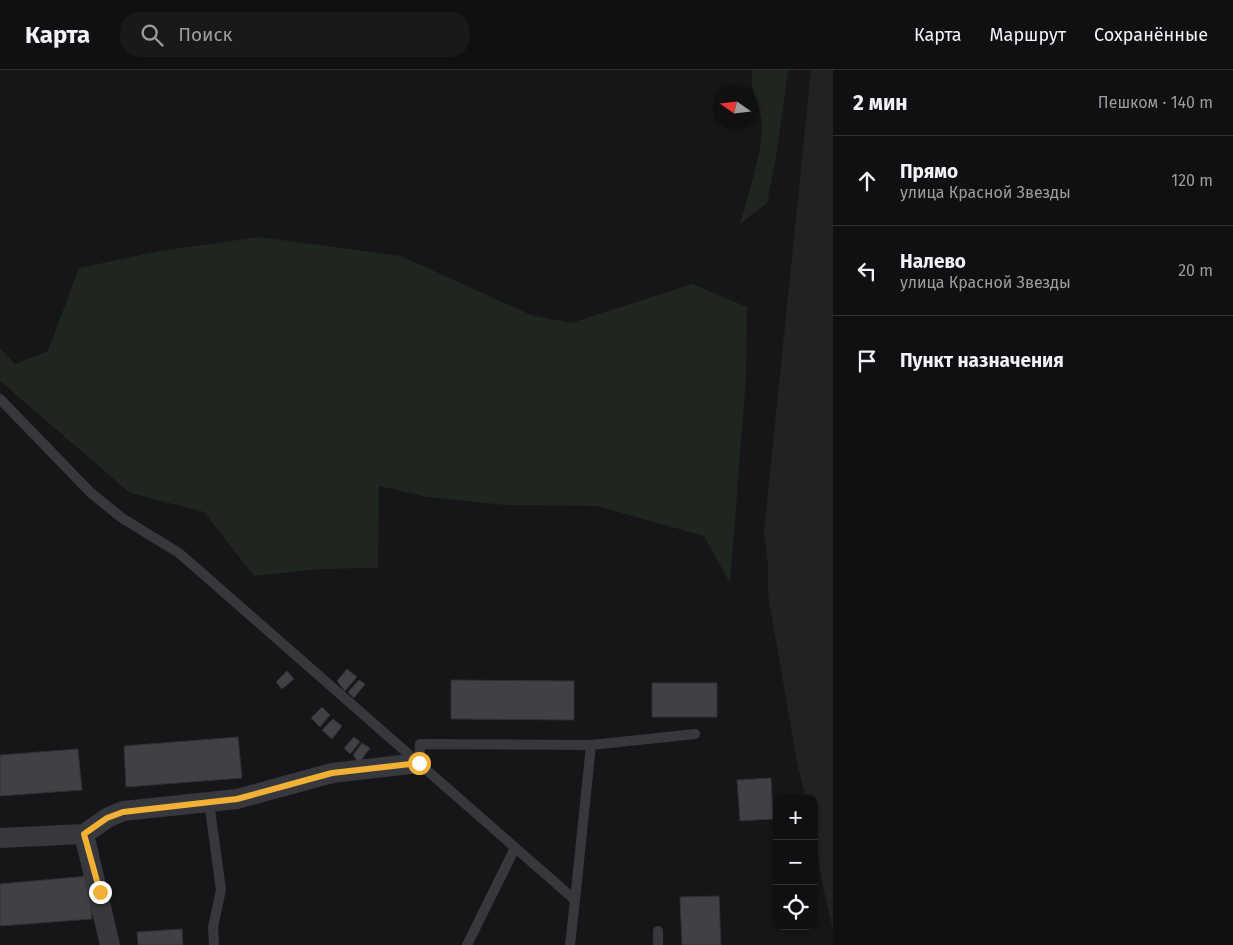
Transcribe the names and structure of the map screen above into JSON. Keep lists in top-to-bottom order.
{
  "north": "left",
  "page": {
    "header": "Карта",
    "search": "Поиск",
    "nav": ["Карта", "Маршрут", "Сохранённые"],
    "heading": ["2 мин", "Пешком · 140 m"],
    "list": [
      ["Прямо", "улица Красной Звезды", "120 m"],
      ["Налево", "улица Красной Звезды", "20 m"],
      "Пункт назначения"
    ],
    "map_buttons": ["+", "−"]
  }
}
